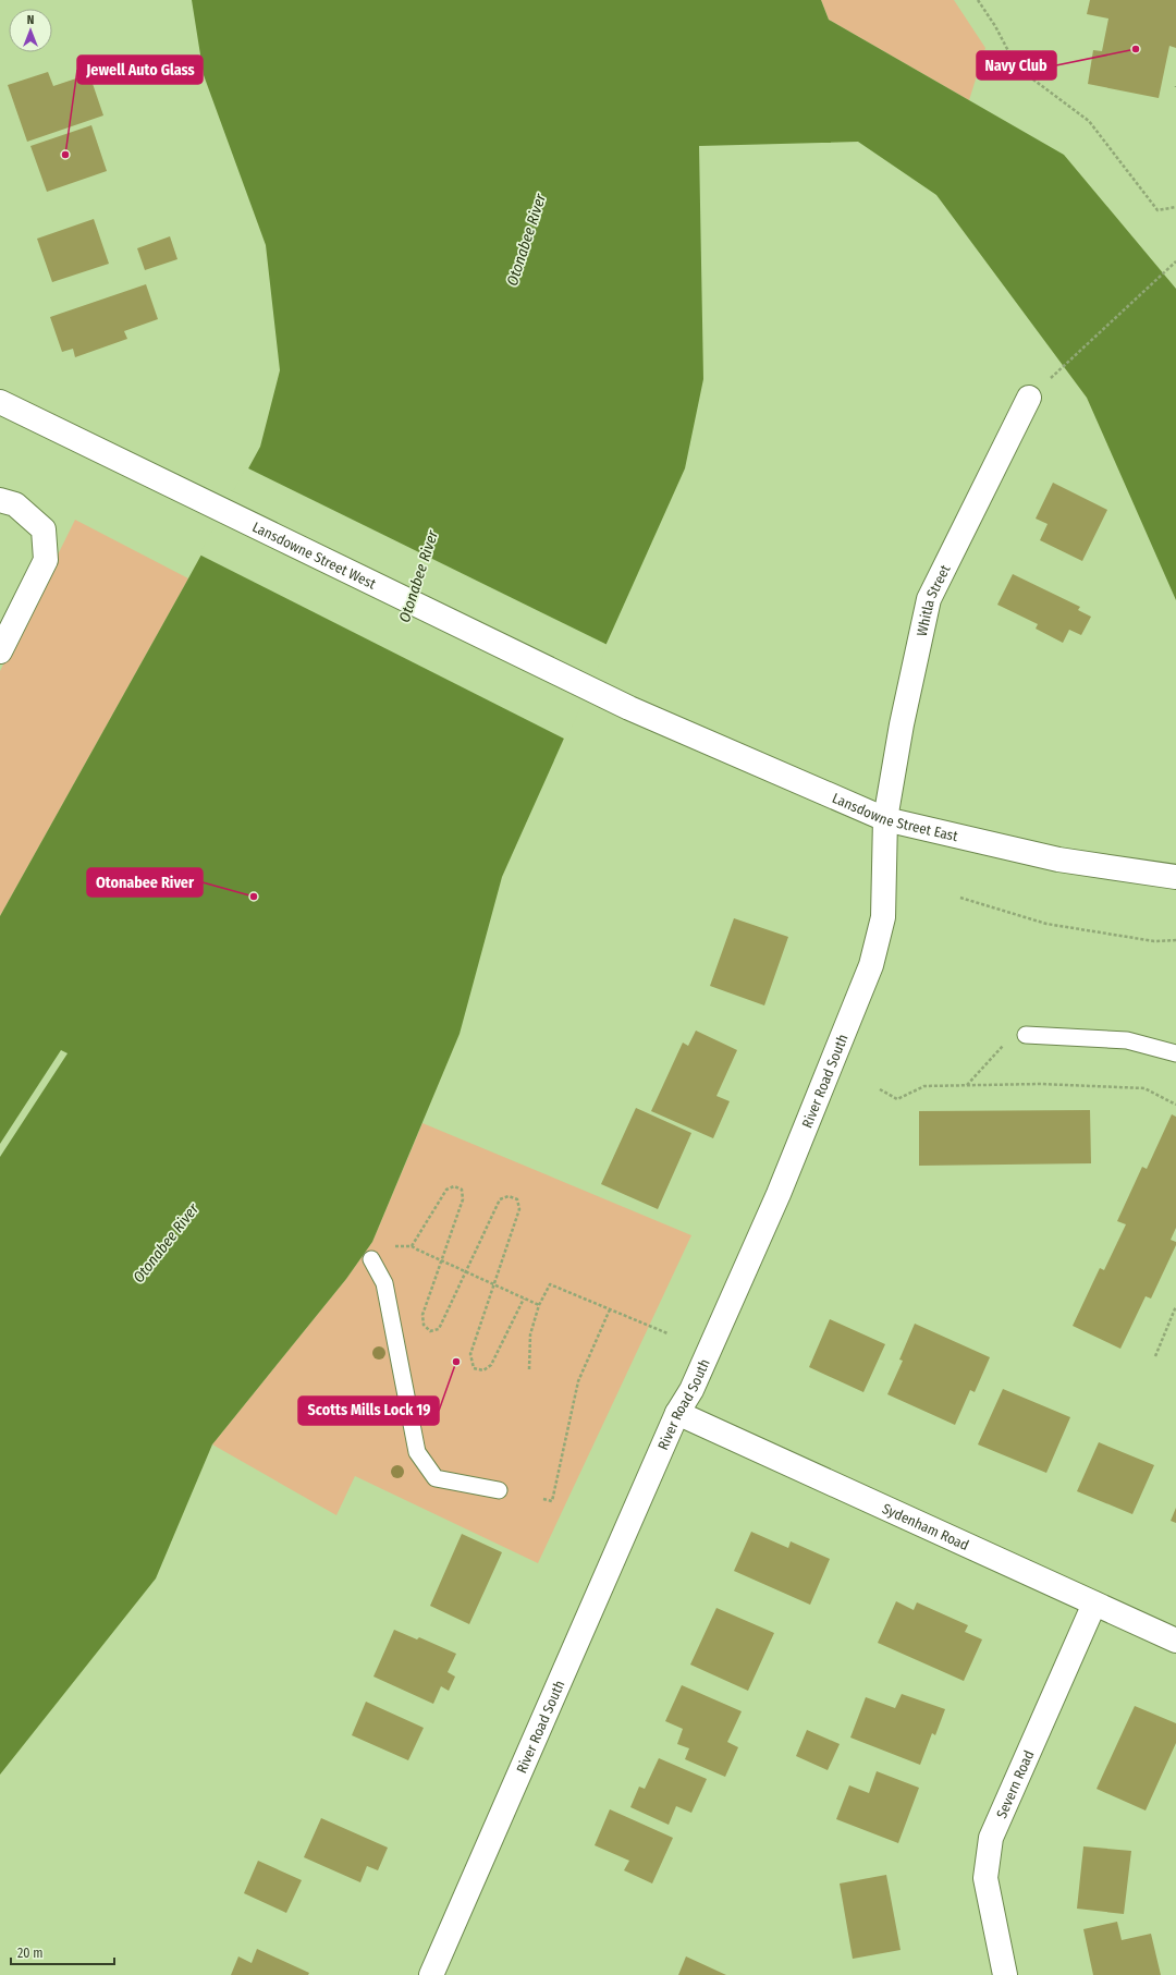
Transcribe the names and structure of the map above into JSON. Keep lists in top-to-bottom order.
{
  "streets": {
    "street": [
      "Lansdowne Street West",
      "Whitla Street",
      "Lansdowne Street East",
      "River Road South",
      "Sydenham Road",
      "Severn Road"
    ]
  },
  "crossings": [
    ["Lansdowne Street West", "Lansdowne Street East"],
    ["Whitla Street", "Lansdowne Street East"],
    ["Whitla Street", "River Road South"],
    ["Lansdowne Street East", "River Road South"],
    ["River Road South", "Sydenham Road"],
    ["Sydenham Road", "Severn Road"]
  ],
  "water": ["Otonabee River"],
  "places": [
    "Navy Club",
    "Jewell Auto Glass",
    "Otonabee River",
    "Scotts Mills Lock 19"
  ],
  "scale_bar": "20 m",
  "north": "top"
}
